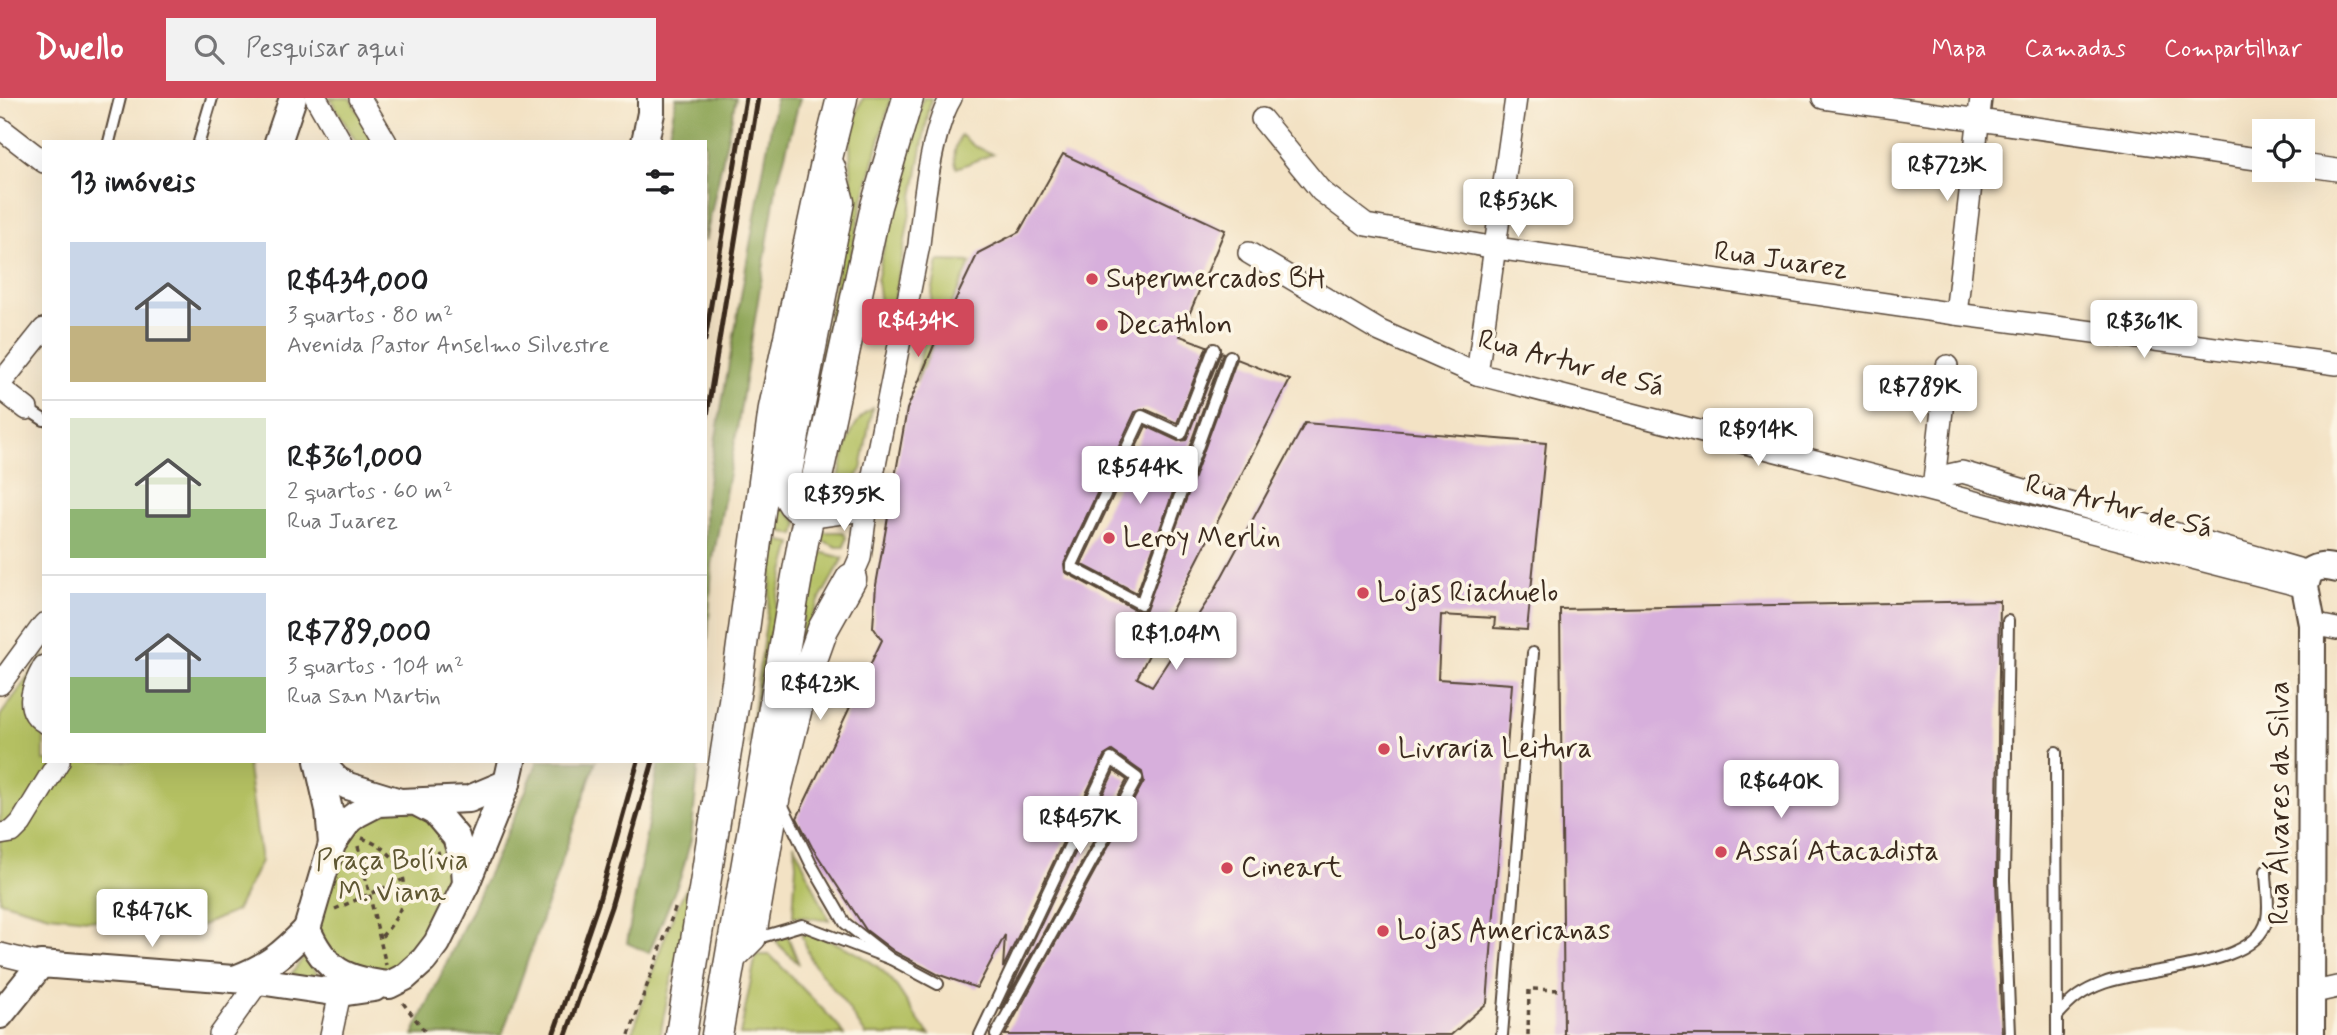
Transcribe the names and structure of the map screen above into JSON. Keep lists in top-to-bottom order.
{
  "streets": {
    "street": ["Rua Juarez", "Rua Artur de Sá", "Rua Álvares da Silva"]
  },
  "crossings": [
    ["Rua Artur de Sá", "Rua Álvares da Silva"]
  ],
  "parks": ["Praça Bolívia M. Viana"],
  "places": [
    "Supermercados BH",
    "Decathlon",
    "Leroy Merlin",
    "Lojas Riachuelo",
    "Livraria Leitura",
    "Assaí Atacadista",
    "Cineart",
    "Lojas Americanas"
  ],
  "page": {
    "header": "Dwello",
    "search": "Pesquisar aqui",
    "nav": ["Mapa", "Camadas", "Compartilhar"],
    "heading": "13 imóveis",
    "price": [
      "R$723K",
      "R$536K",
      "R$434K",
      "R$361K",
      "R$789K",
      "R$914K",
      "R$544K",
      "R$395K",
      "R$1.04M",
      "R$423K",
      "R$640K",
      "R$457K",
      "R$476K"
    ],
    "list": [
      {
        "name": "R$434,000",
        "note": "3 quartos · 80 m² · Avenida Pastor Anselmo Silvestre"
      },
      {
        "name": "R$361,000",
        "note": "2 quartos · 60 m² · Rua Juarez"
      },
      {
        "name": "R$789,000",
        "note": "3 quartos · 104 m² · Rua San Martin"
      }
    ]
  }
}
